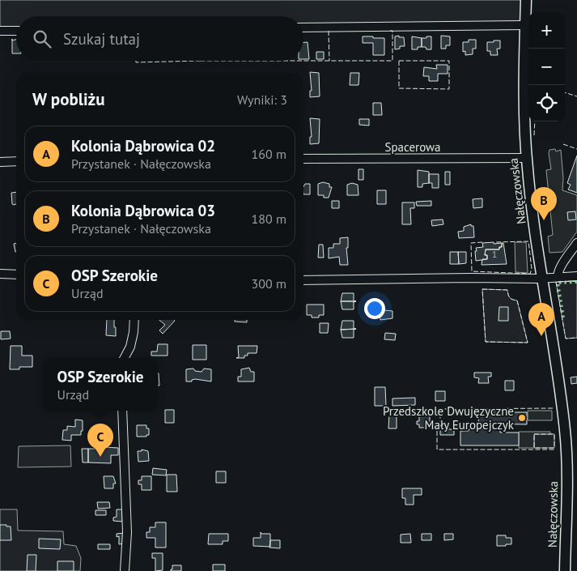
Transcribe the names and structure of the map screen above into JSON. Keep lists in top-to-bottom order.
{
  "streets": {
    "main road": ["Nałęczowska"],
    "street": ["Spacerowa"]
  },
  "crossings": [
    ["Spacerowa", "Nałęczowska"]
  ],
  "places": ["Przedszkole Dwujęzyczne Mały Europejczyk"],
  "house_numbers": ["1"],
  "page": {
    "map_buttons": ["+", "−"],
    "search": "Szukaj tutaj",
    "heading": ["W pobliżu", "Wyniki: 3"],
    "list": [
      {
        "mark": "A",
        "name": "Kolonia Dąbrowica 02",
        "note": "Przystanek · Nałęczowska",
        "value": "160 m"
      },
      {
        "mark": "B",
        "name": "Kolonia Dąbrowica 03",
        "note": "Przystanek · Nałęczowska",
        "value": "180 m"
      },
      {
        "mark": "C",
        "name": "OSP Szerokie",
        "note": "Urząd",
        "value": "300 m"
      }
    ],
    "pins": ["B", "A", "C"],
    "popup": ["OSP Szerokie", "Urząd"]
  }
}
